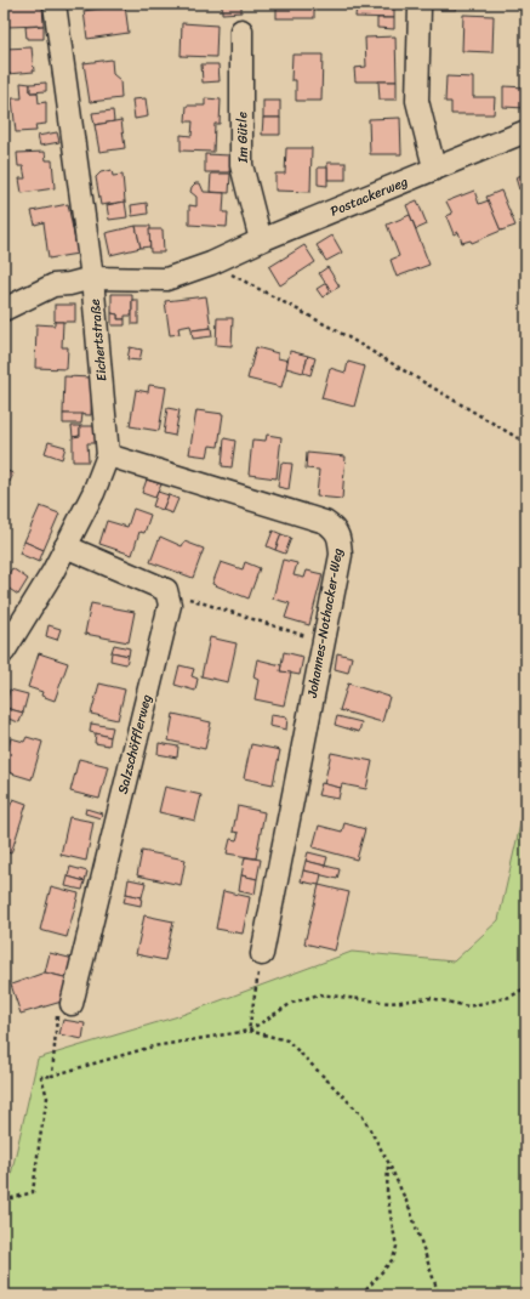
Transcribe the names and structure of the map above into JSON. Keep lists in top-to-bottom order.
{
  "streets": {
    "street": [
      "Im Gütle",
      "Postackerweg",
      "Eichertstraße",
      "Johannes-Nothacker-Weg",
      "Salzschöfflerweg"
    ]
  },
  "crossings": [
    ["Im Gütle", "Postackerweg"],
    ["Postackerweg", "Eichertstraße"],
    ["Eichertstraße", "Johannes-Nothacker-Weg"]
  ]
}
